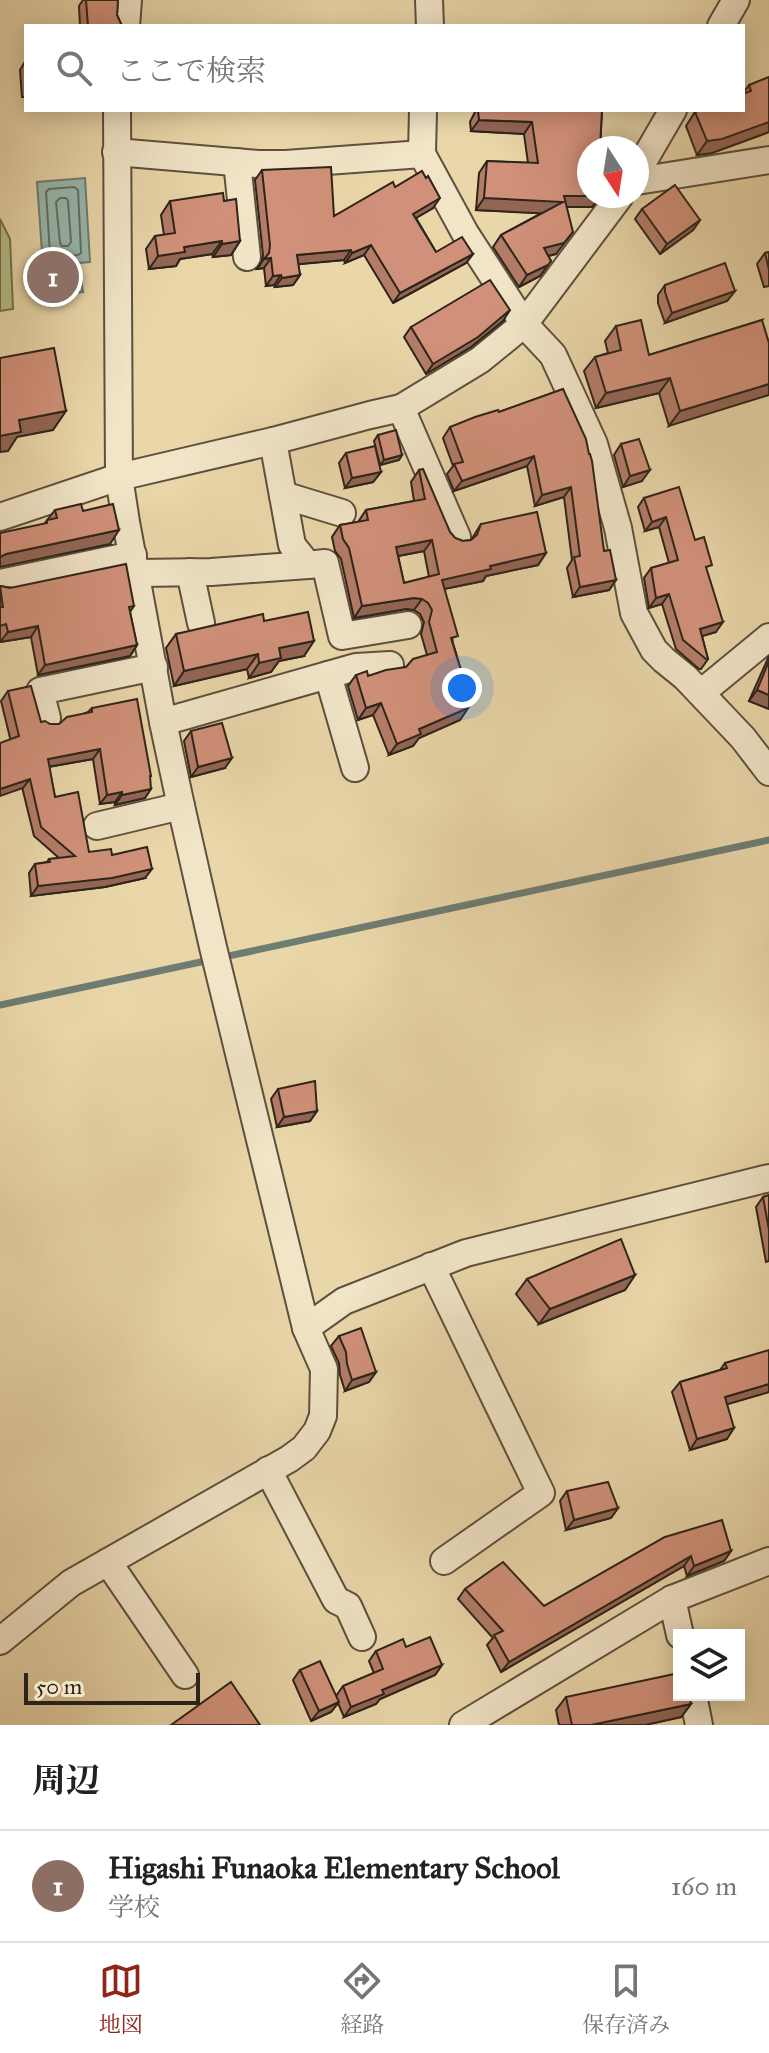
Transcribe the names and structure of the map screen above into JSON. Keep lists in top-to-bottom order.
{
  "scale_bar": "50 m",
  "north": "bottom",
  "page": {
    "search": "ここで検索",
    "pins": "1",
    "scale": "50 m",
    "heading": "周辺",
    "list": [
      {
        "mark": "1",
        "name": "Higashi Funaoka Elementary School",
        "note": "学校",
        "value": "160 m"
      }
    ],
    "nav": ["地図", "経路", "保存済み"]
  }
}
